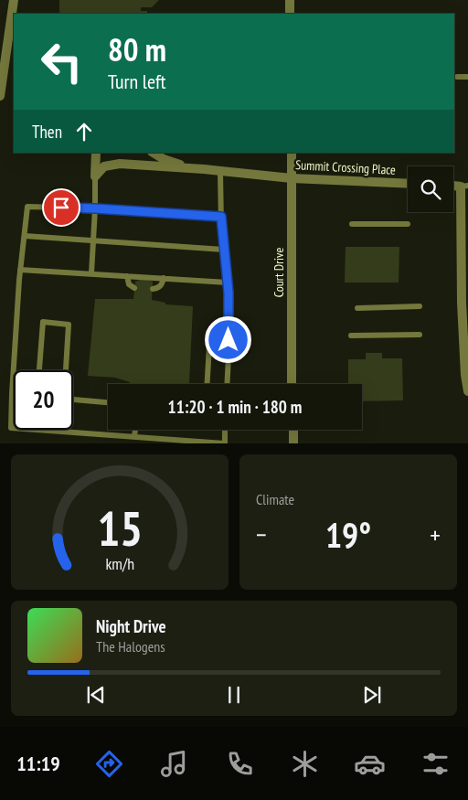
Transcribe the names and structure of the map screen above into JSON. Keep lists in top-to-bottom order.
{
  "streets": {
    "street": ["Summit Crossing Place", "Court Drive"]
  },
  "crossings": [
    ["Summit Crossing Place", "Court Drive"]
  ],
  "page": {
    "turn": ["80 m", "Turn left"],
    "then": "Then",
    "limit": "20",
    "trip": "11:20 · 1 min · 180 m",
    "tile": "Climate",
    "heat": ["−", "19°", "+"],
    "song": ["Night Drive", "The Halogens"],
    "tabs": "11:19",
    "gauge": ["15", "km/h"]
  }
}
